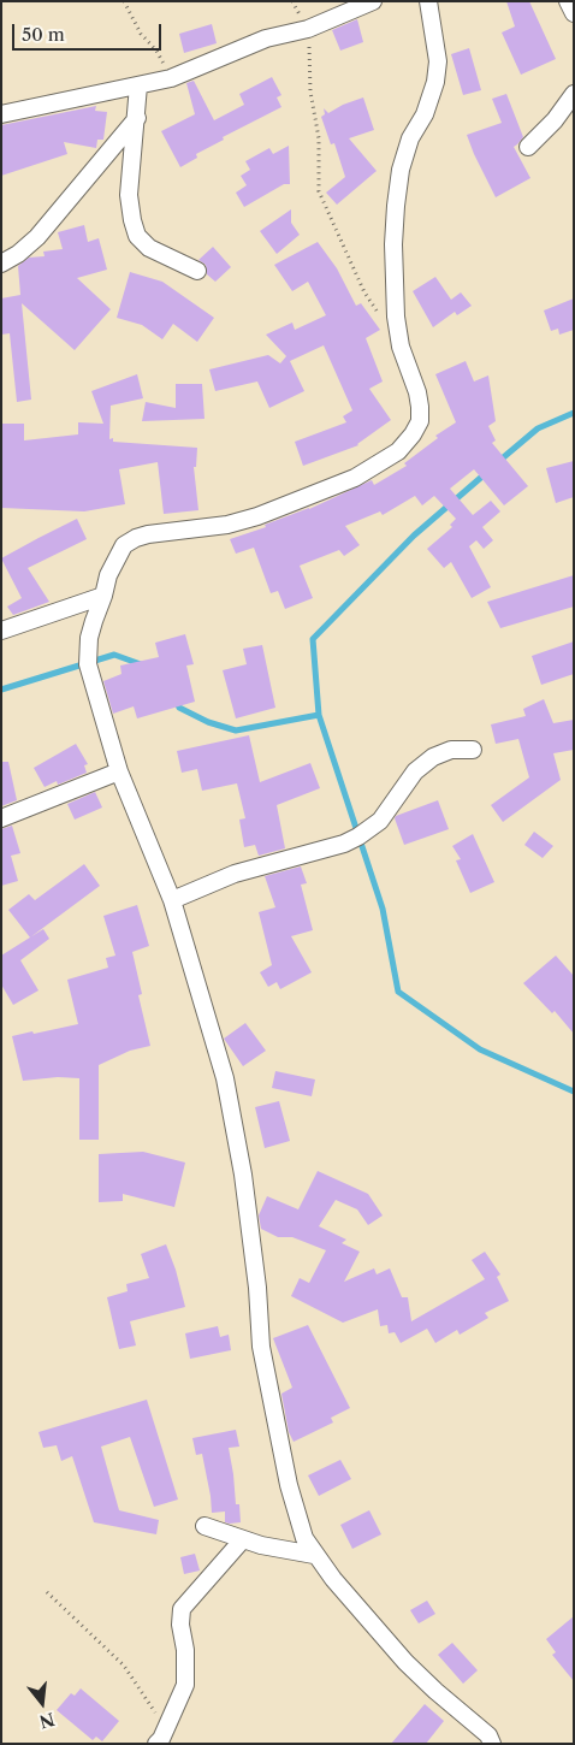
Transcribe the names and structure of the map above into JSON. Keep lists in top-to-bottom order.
{
  "scale_bar": "50 m",
  "north": "bottom"
}
